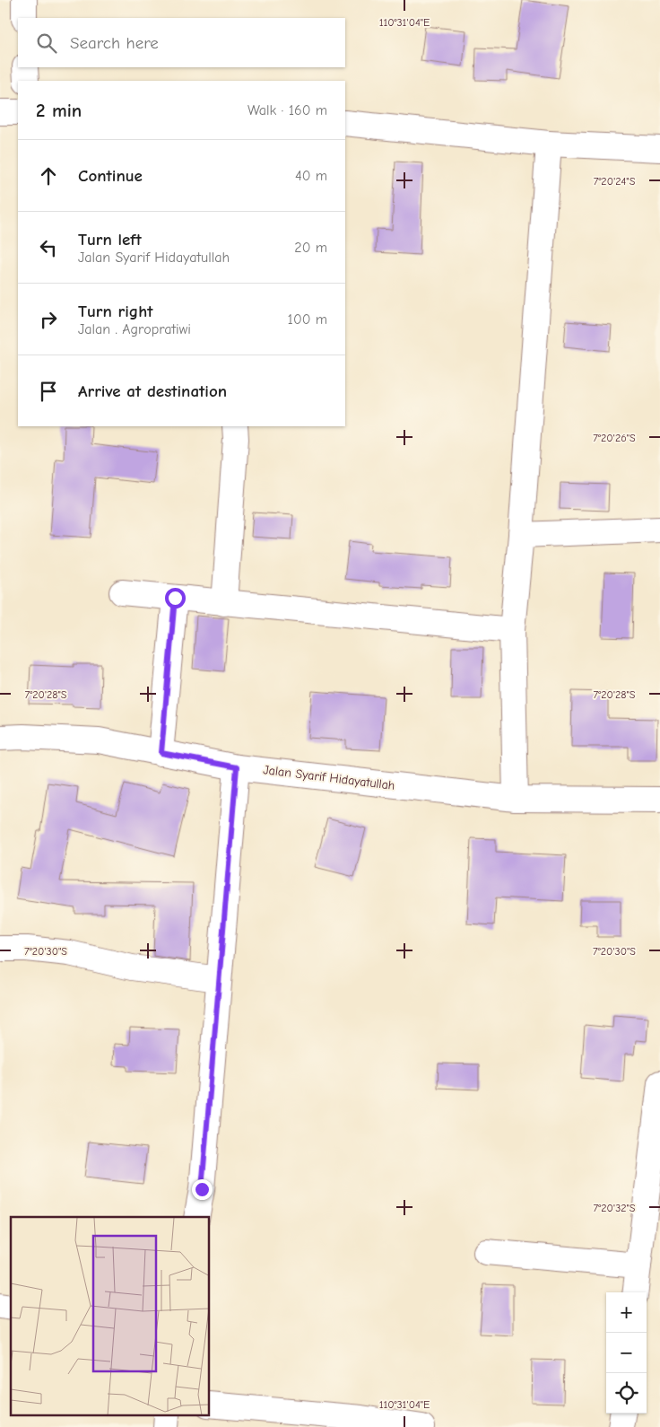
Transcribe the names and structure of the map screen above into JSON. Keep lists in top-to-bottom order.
{
  "streets": {
    "street": ["Jalan Syarif Hidayatullah"]
  },
  "page": {
    "search": "Search here",
    "heading": ["2 min", "Walk · 160 m"],
    "list": [
      ["Continue", "40 m"],
      ["Turn left", "Jalan Syarif Hidayatullah", "20 m"],
      ["Turn right", "Jalan . Agropratiwi", "100 m"],
      "Arrive at destination"
    ],
    "map_buttons": ["+", "−"]
  },
  "coordinates": [
    "110°31'04\"E",
    "7°20'24\"S",
    "7°20'26\"S",
    "7°20'28\"S",
    "7°20'30\"S",
    "7°20'32\"S"
  ]
}
